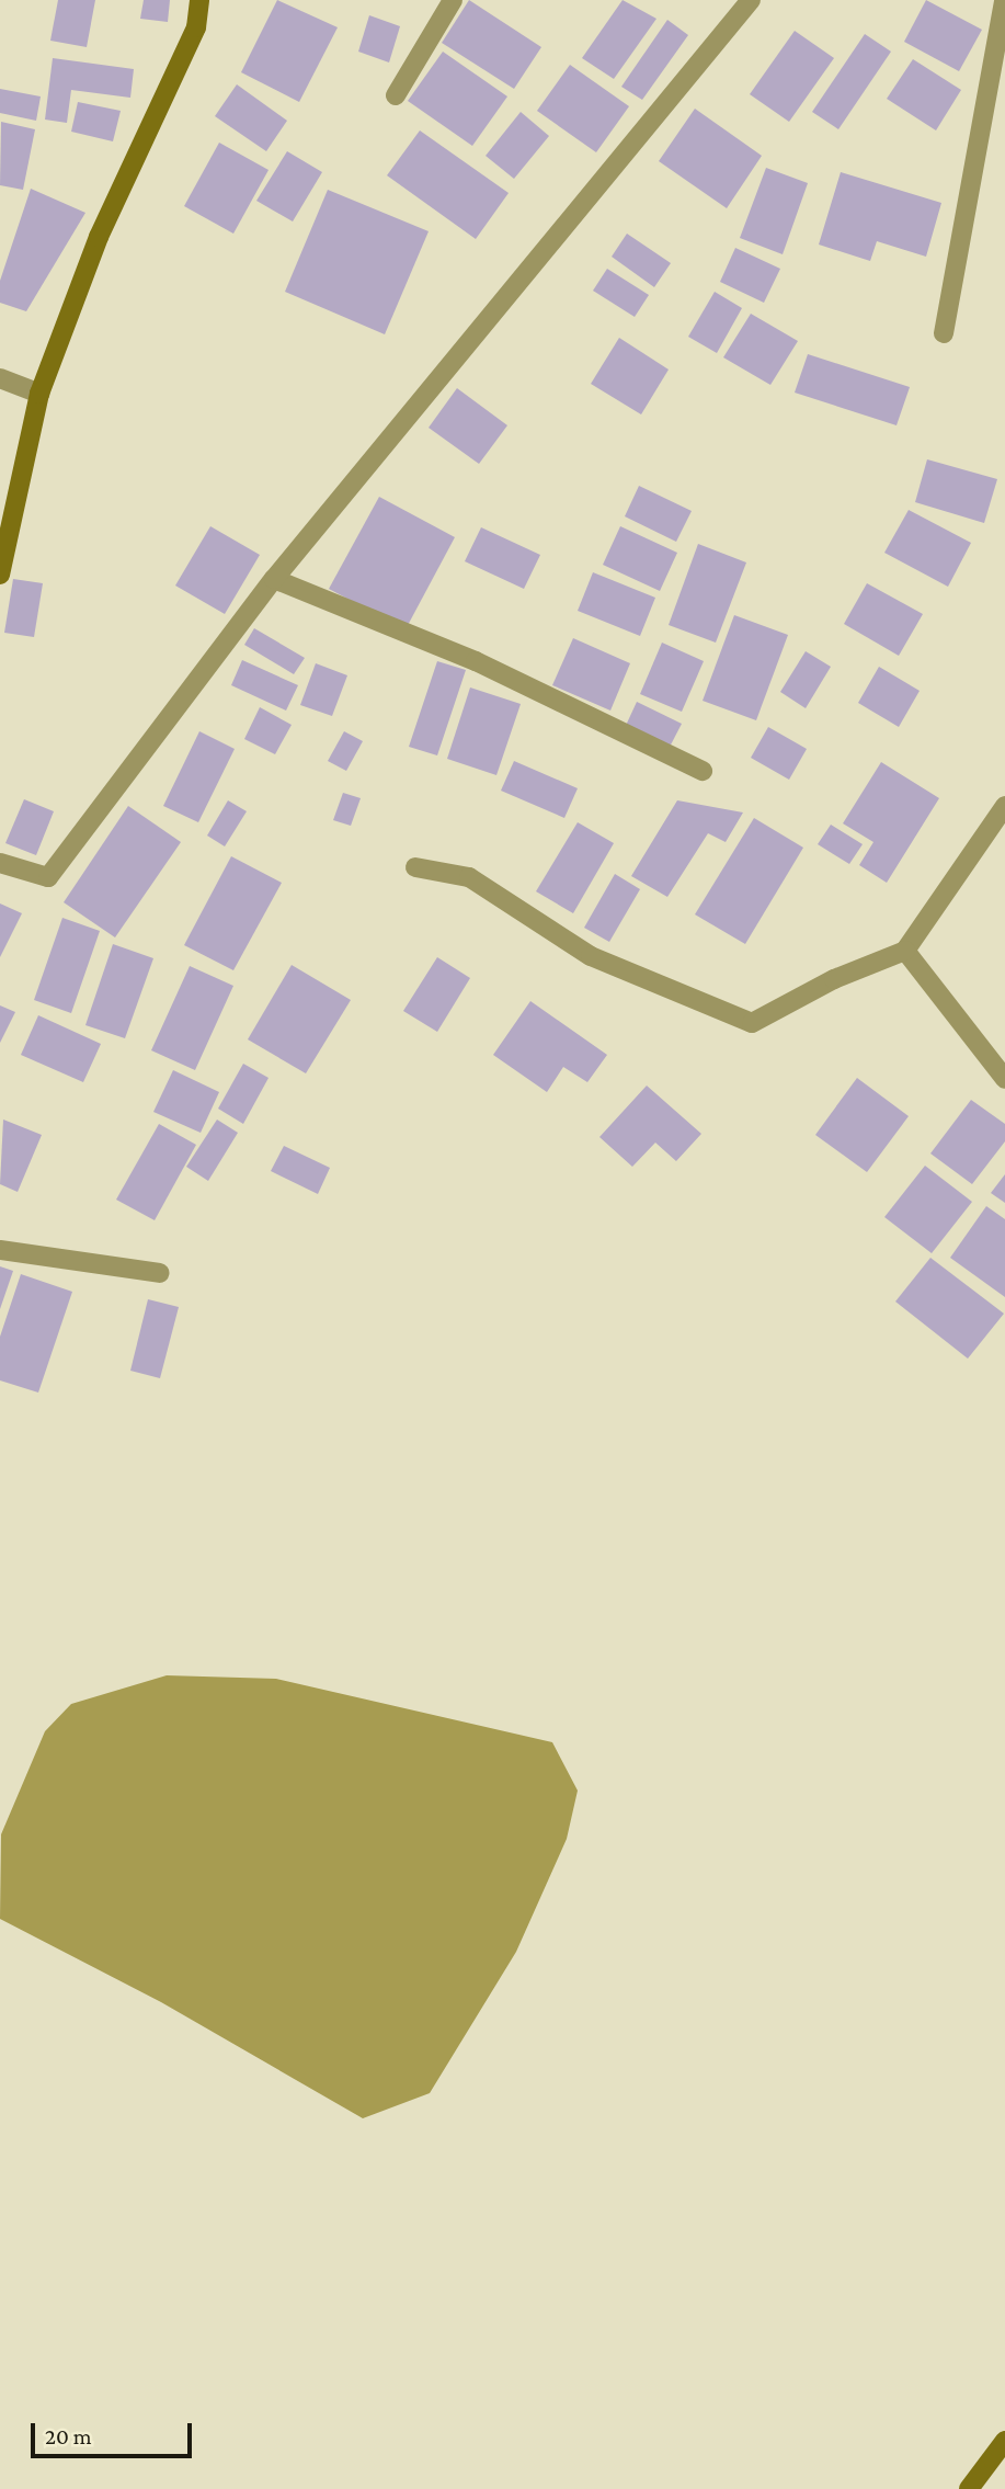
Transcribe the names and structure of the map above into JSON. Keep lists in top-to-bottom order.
{
  "scale_bar": "20 m"
}
